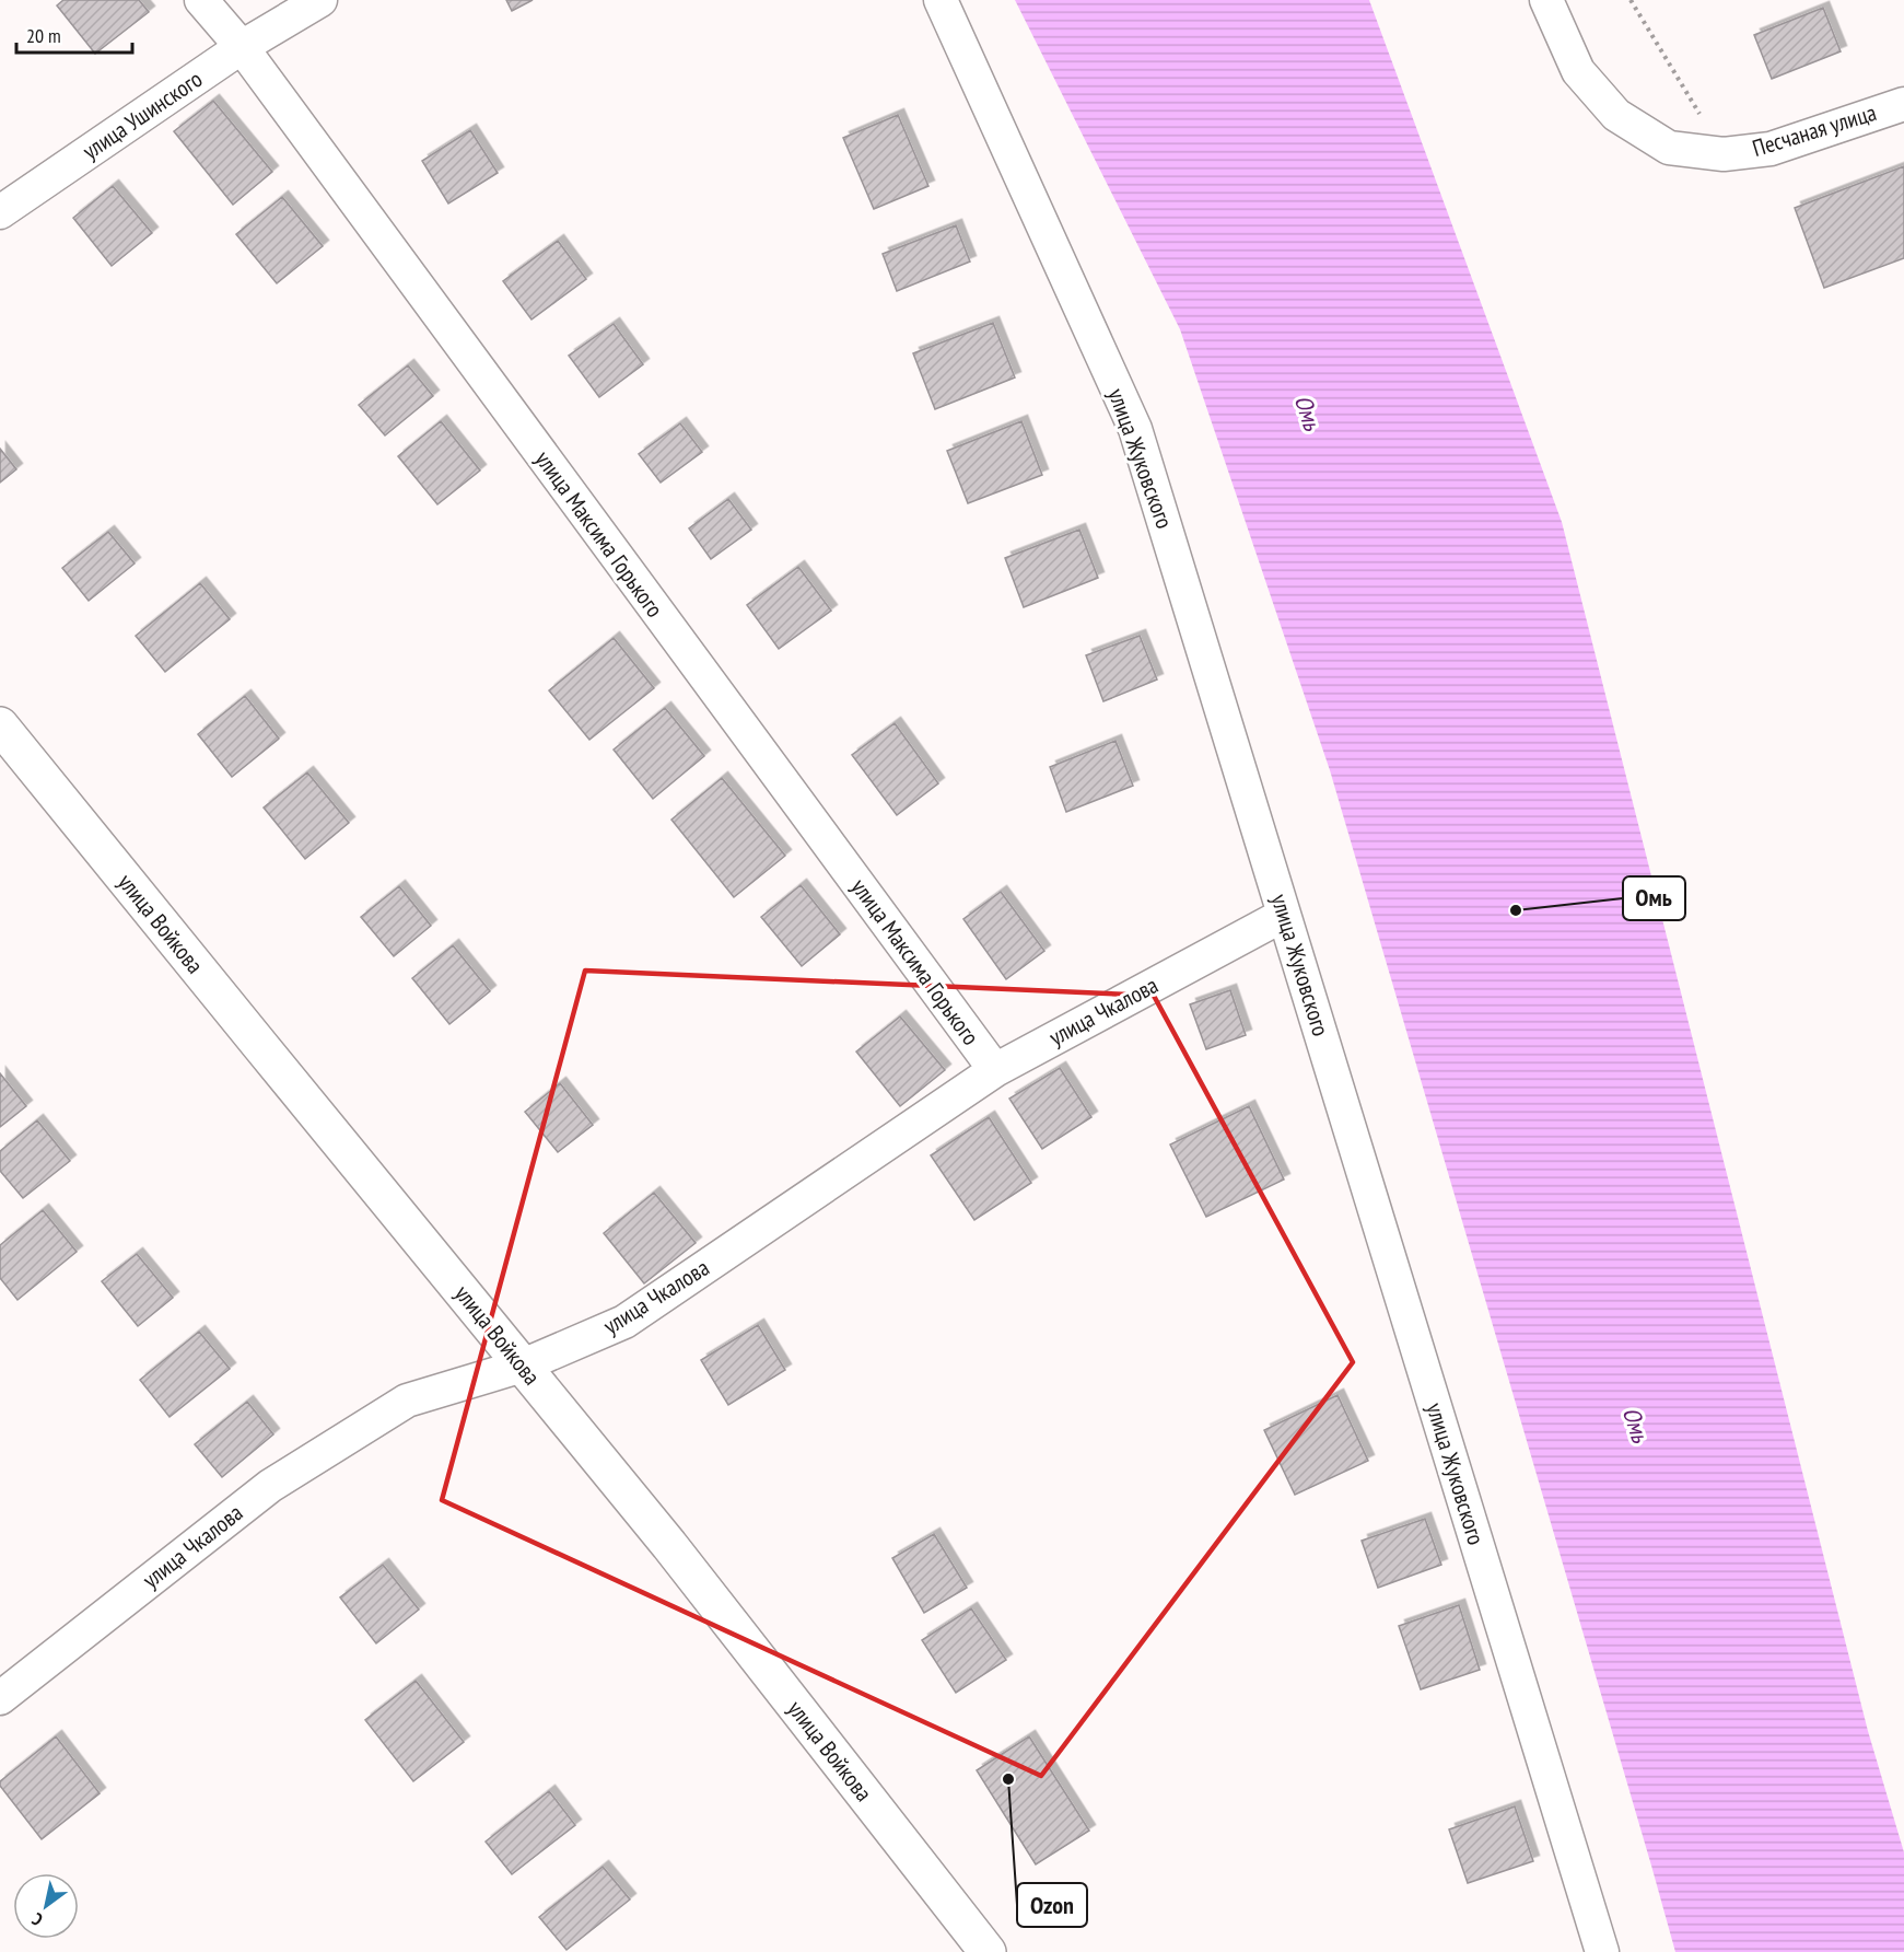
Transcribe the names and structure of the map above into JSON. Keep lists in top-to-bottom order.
{
  "streets": {
    "main road": ["улица Войкова"],
    "street": [
      "улица Ушинского",
      "Песчаная улица",
      "улица Жуковского",
      "улица Максима Горького",
      "улица Чкалова"
    ]
  },
  "crossings": [
    ["улица Ушинского", "улица Максима Горького"],
    ["улица Жуковского", "улица Чкалова"],
    ["улица Максима Горького", "улица Чкалова"],
    ["улица Войкова", "улица Чкалова"]
  ],
  "water": ["Омь"],
  "places": ["Омь", "Ozon"],
  "scale_bar": "20 m",
  "north": "bottom left"
}
